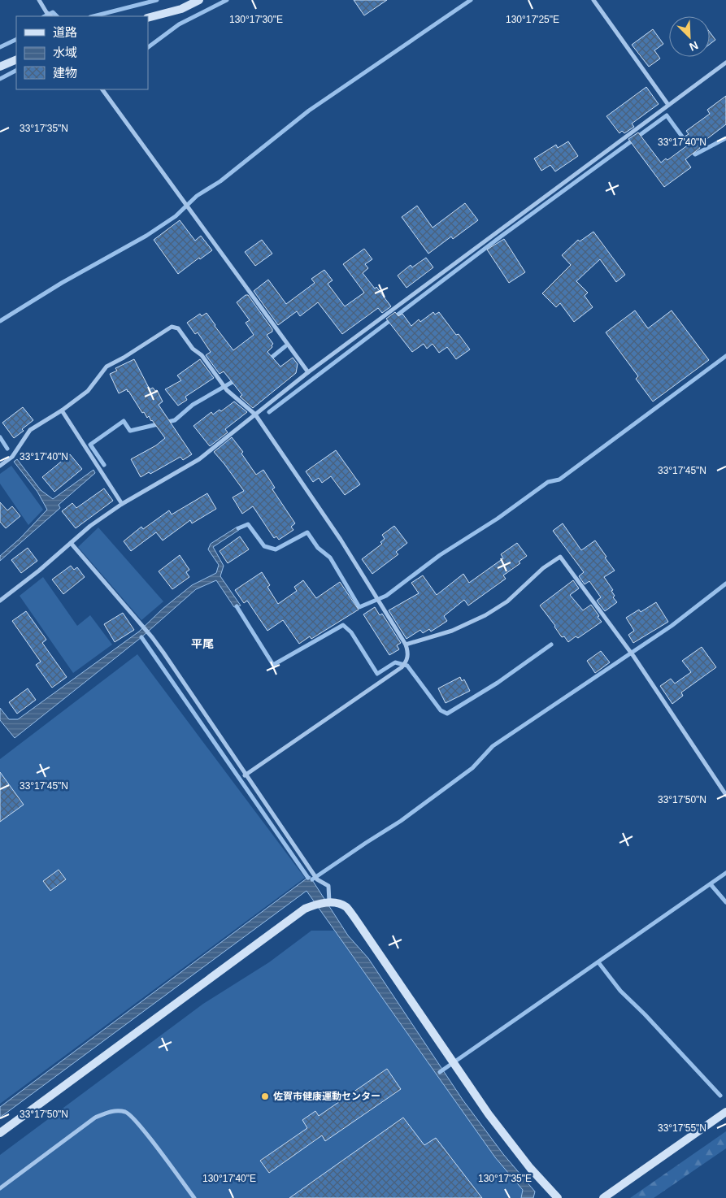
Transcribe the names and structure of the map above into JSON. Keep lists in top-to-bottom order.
{
  "districts": ["平尾"],
  "places": ["佐賀市健康運動センター"],
  "legend": ["道路", "水域", "建物"],
  "north": "bottom right",
  "coordinates": [
    "130°17'30\"E",
    "130°17'25\"E",
    "33°17'35\"N",
    "33°17'40\"N",
    "33°17'45\"N",
    "33°17'50\"N",
    "33°17'55\"N",
    "130°17'40\"E",
    "130°17'35\"E"
  ]
}
